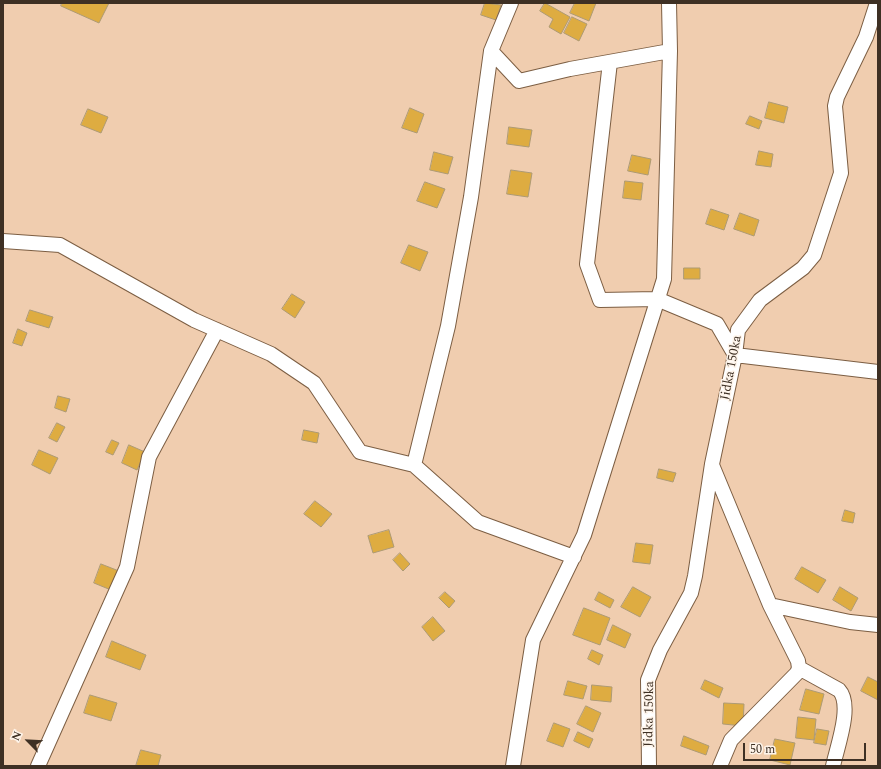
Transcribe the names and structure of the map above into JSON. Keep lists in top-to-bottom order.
{
  "streets": {
    "street": ["Jidka 150ka"]
  },
  "scale_bar": "50 m",
  "north": "top left"
}
